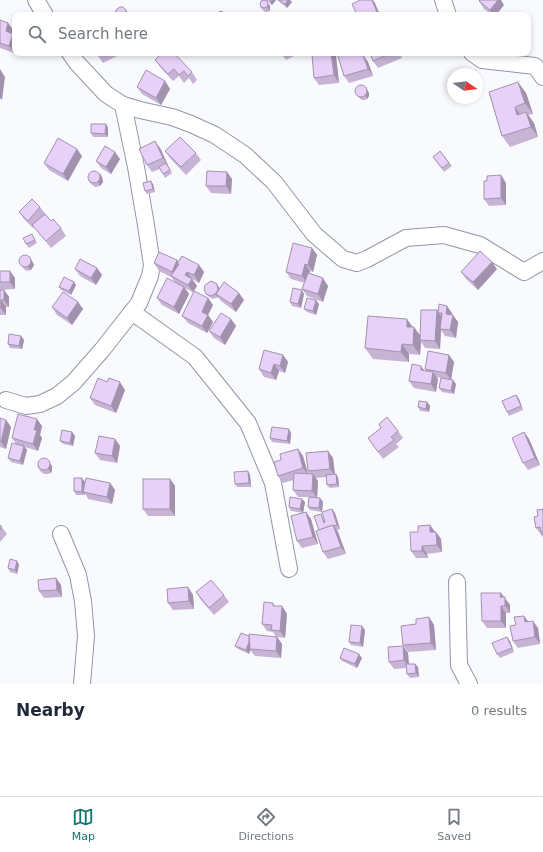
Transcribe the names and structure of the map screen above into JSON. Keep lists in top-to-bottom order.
{
  "north": "right",
  "page": {
    "search": "Search here",
    "heading": ["Nearby", "0 results"],
    "nav": ["Map", "Directions", "Saved"]
  }
}
